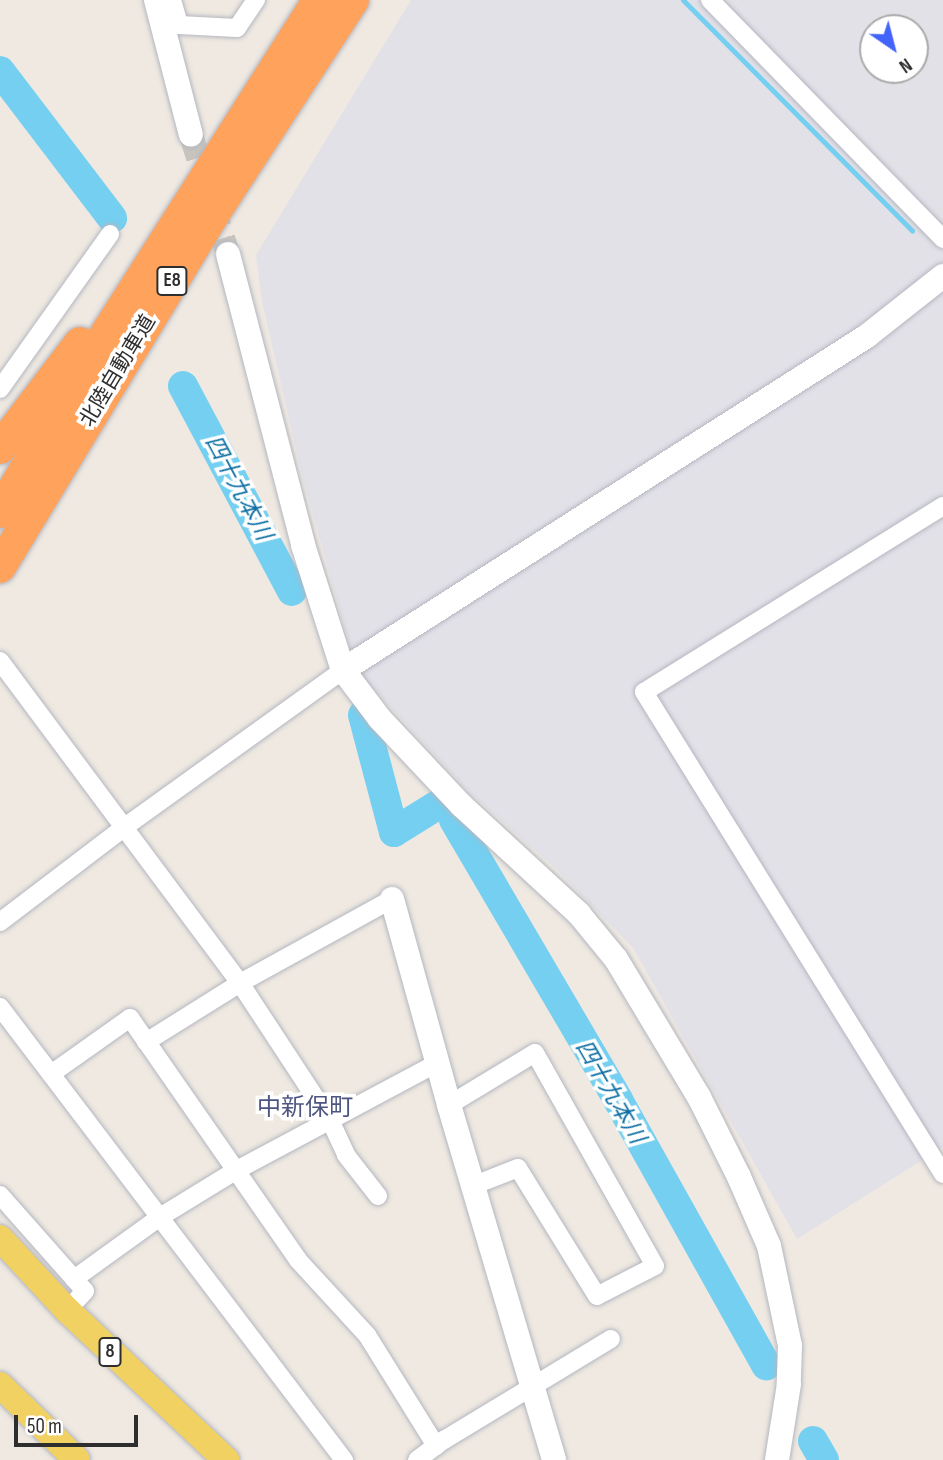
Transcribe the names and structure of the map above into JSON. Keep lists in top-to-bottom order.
{
  "streets": {
    "highway": ["E8", "北陸自動車道"],
    "main road": ["8"]
  },
  "districts": ["中新保町"],
  "water": ["四十九本川"],
  "scale_bar": "50 m",
  "north": "bottom right"
}
